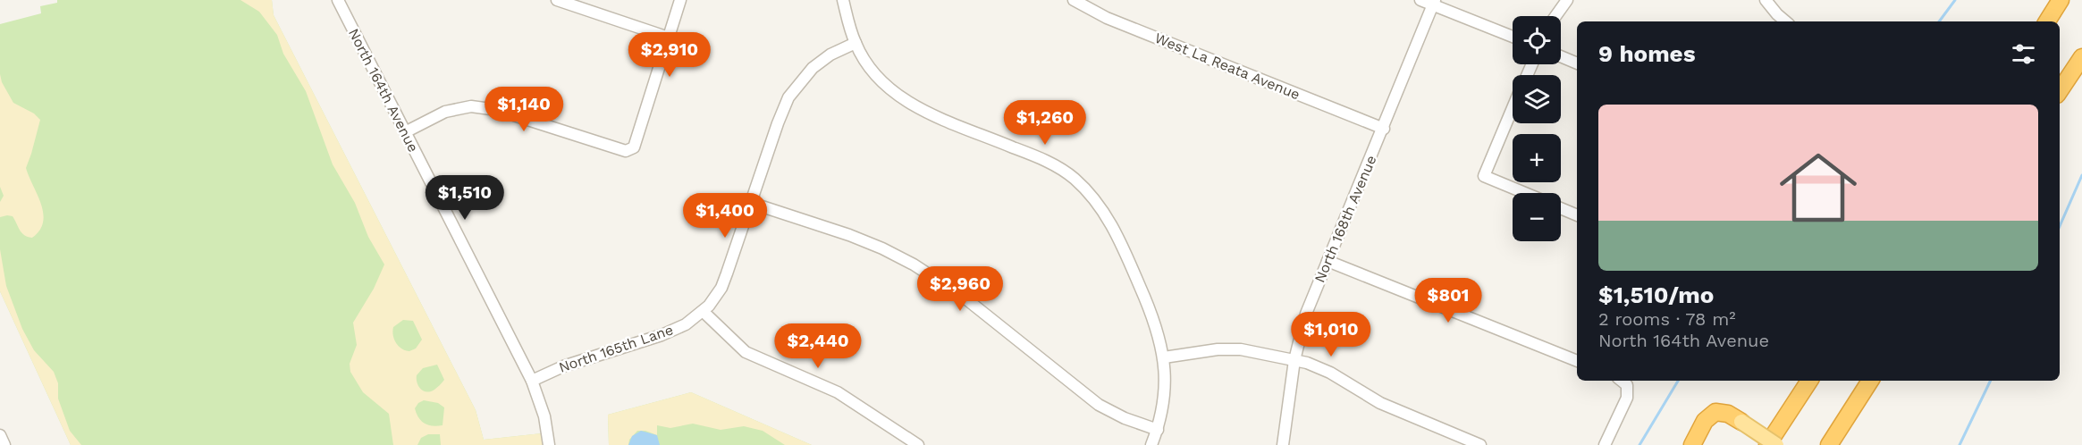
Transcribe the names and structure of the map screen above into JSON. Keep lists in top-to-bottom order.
{
  "streets": {
    "street": [
      "West La Reata Avenue",
      "North 164th Avenue",
      "North 168th Avenue",
      "North 165th Lane"
    ]
  },
  "crossings": [
    ["West La Reata Avenue", "North 168th Avenue"],
    ["North 164th Avenue", "North 165th Lane"]
  ],
  "page": {
    "map_buttons": ["+", "−"],
    "heading": "9 homes",
    "price": [
      "$2,910",
      "$1,140",
      "$1,260",
      "$1,510",
      "$1,400",
      "$2,960",
      "$801",
      "$1,010",
      "$2,440"
    ],
    "list": [
      {
        "name": "$1,510/mo",
        "note": "2 rooms · 78 m² · North 164th Avenue"
      }
    ]
  }
}
